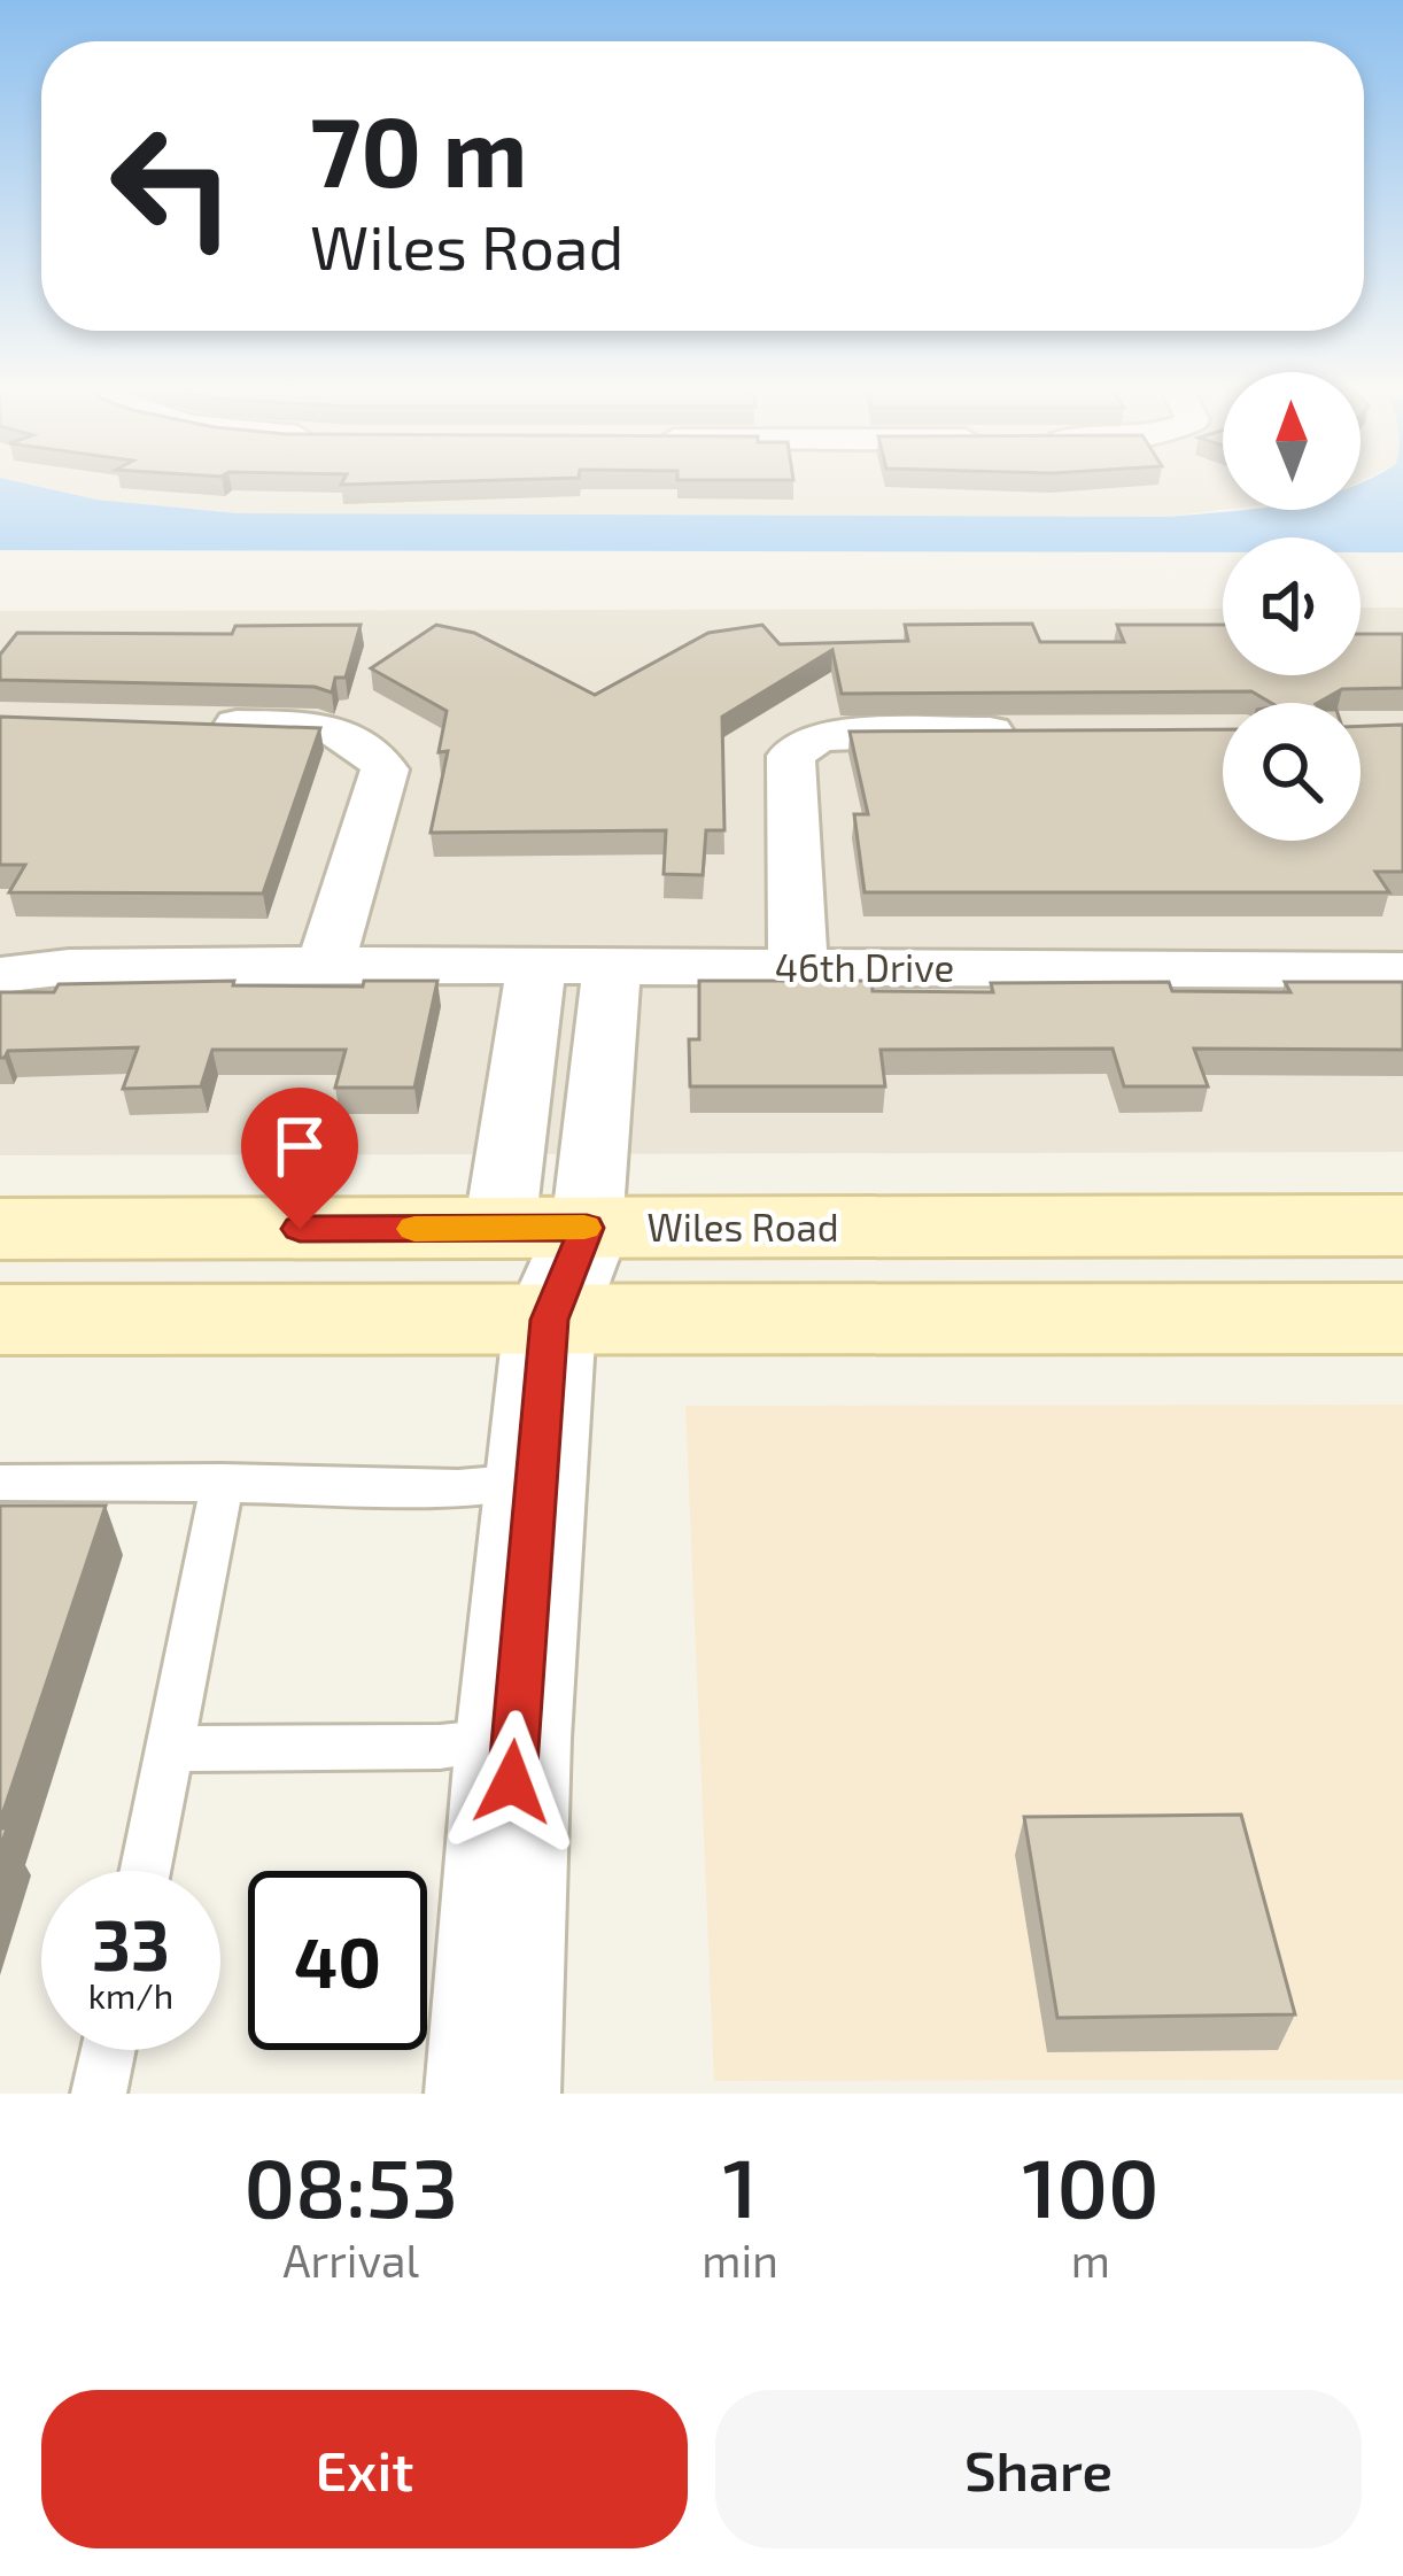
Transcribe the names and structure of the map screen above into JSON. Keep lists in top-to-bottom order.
{
  "streets": {
    "main road": ["Wiles Road"],
    "street": ["46th Drive"]
  },
  "north": "top",
  "page": {
    "turn": ["70 m", "Wiles Road"],
    "speed": "33 km/h",
    "limit": "40",
    "eta": [
      "08:53",
      "Arrival",
      "1",
      "min",
      "100",
      "m"
    ],
    "buttons": ["Exit", "Share"]
  }
}
